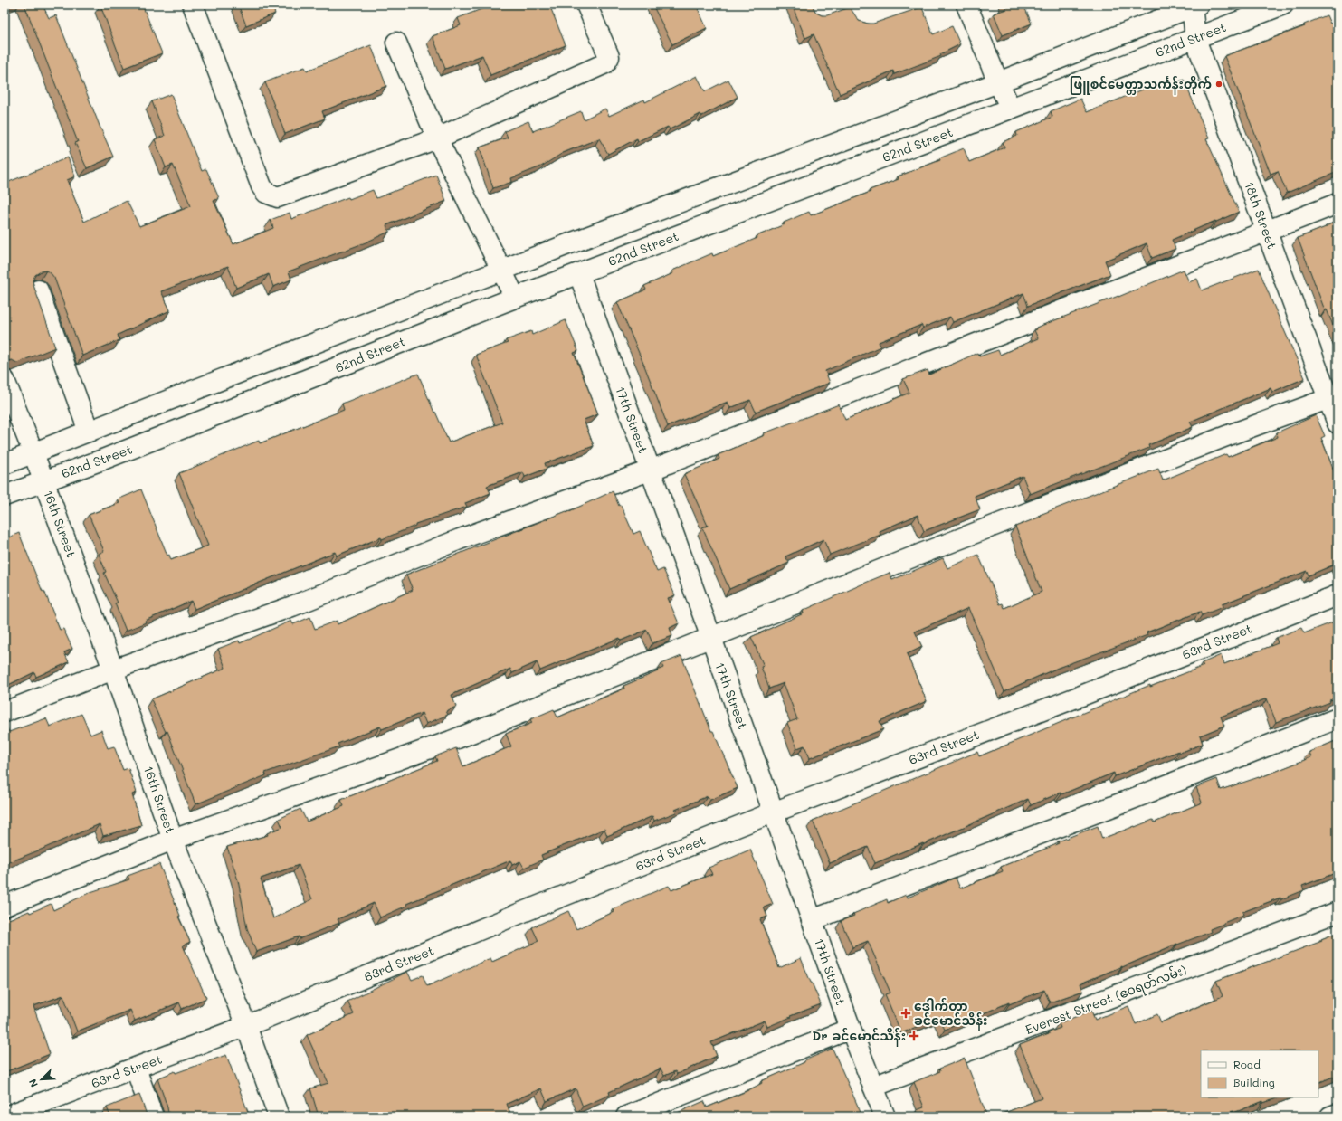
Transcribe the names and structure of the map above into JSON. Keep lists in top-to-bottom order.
{
  "streets": {
    "street": [
      "62nd Street",
      "18th Street",
      "17th Street",
      "16th Street",
      "63rd Street",
      "Everest Street (ဧ၀ရတ်လမ်း)"
    ]
  },
  "crossings": [
    ["62nd Street", "18th Street"],
    ["62nd Street", "17th Street"],
    ["62nd Street", "16th Street"],
    ["17th Street", "63rd Street"],
    ["17th Street", "Everest Street (ဧ၀ရတ်လမ်း)"],
    ["16th Street", "63rd Street"]
  ],
  "places": {
    "other": ["ဖြူစင်မေတ္တာသင်္ကန်းတိုက်"],
    "health": ["ဒေါက်တာ ခင်မောင်သိန်း", "Dr ခင်မောင်သိန်း"]
  },
  "legend": ["Road", "Building"],
  "north": "bottom left"
}
